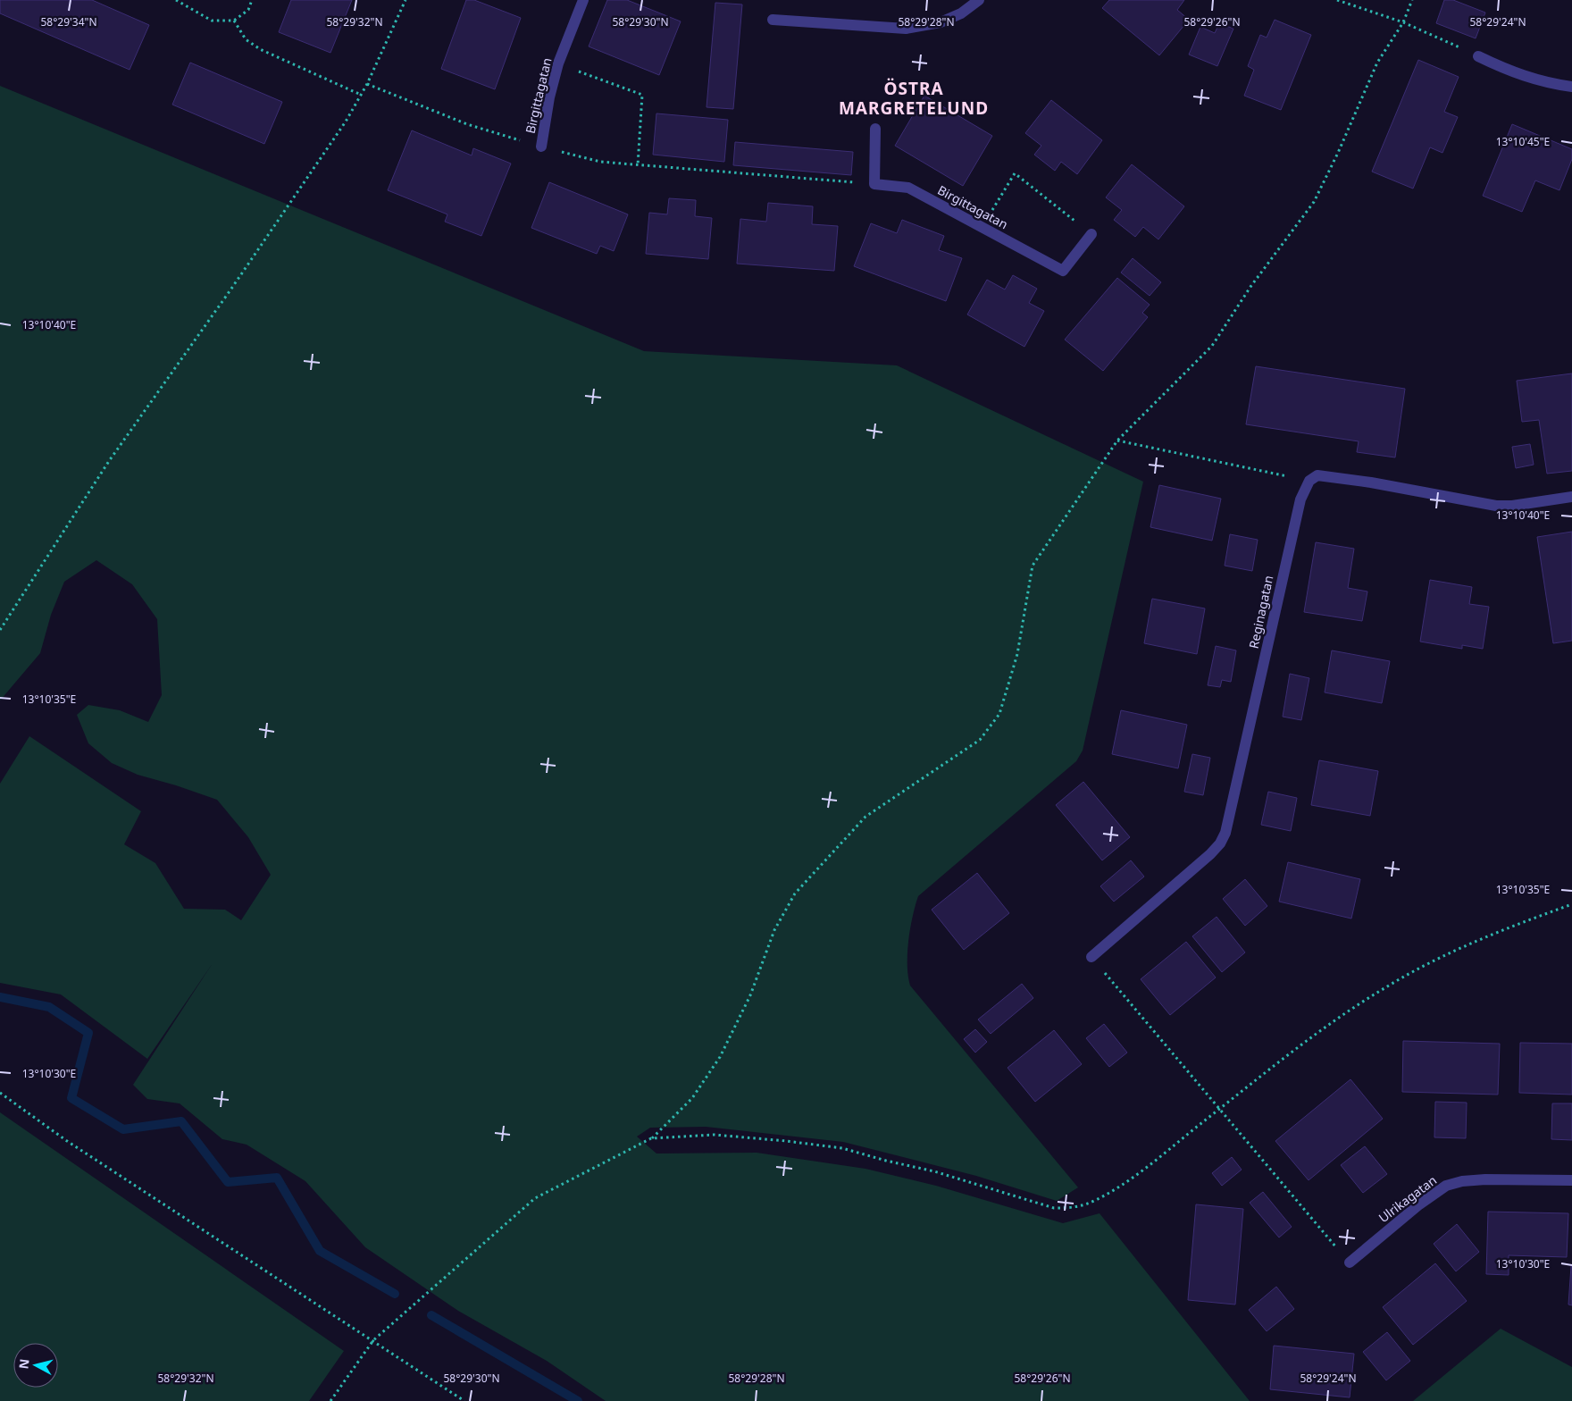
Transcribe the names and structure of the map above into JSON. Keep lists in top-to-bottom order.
{
  "streets": {
    "street": ["Birgittagatan", "Reginagatan", "Ulrikagatan"]
  },
  "districts": ["ÖSTRA MARGRETELUND"],
  "north": "left",
  "coordinates": [
    "58°29'34\"N",
    "58°29'32\"N",
    "58°29'30\"N",
    "58°29'28\"N",
    "58°29'26\"N",
    "58°29'24\"N",
    "13°10'45\"E",
    "13°10'40\"E",
    "13°10'35\"E",
    "13°10'30\"E"
  ]
}
